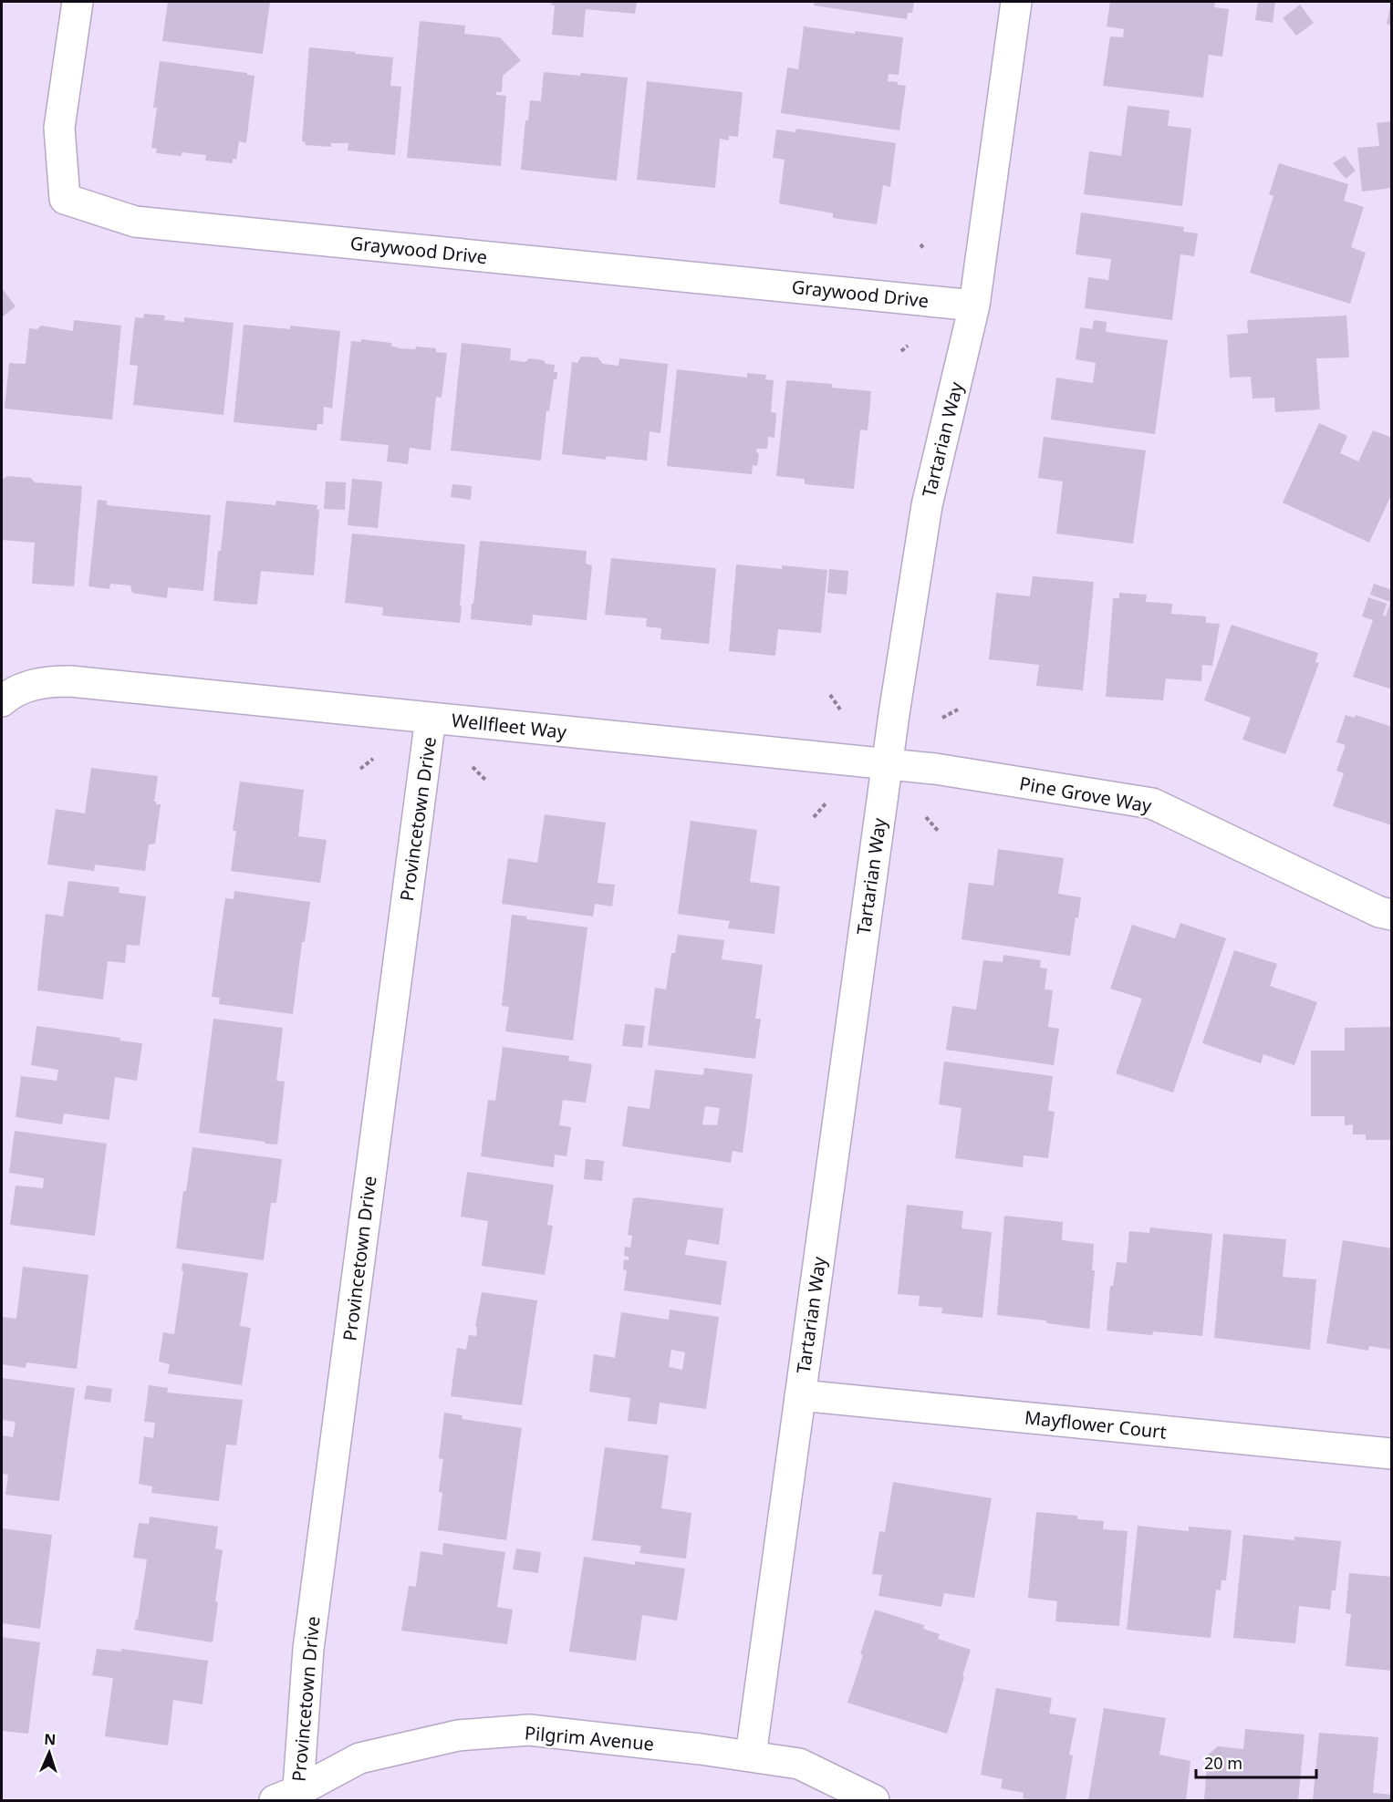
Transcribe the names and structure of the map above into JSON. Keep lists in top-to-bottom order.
{
  "streets": {
    "street": [
      "Graywood Drive",
      "Tartarian Way",
      "Wellfleet Way",
      "Pine Grove Way",
      "Provincetown Drive",
      "Mayflower Court",
      "Pilgrim Avenue"
    ]
  },
  "crossings": [
    ["Graywood Drive", "Tartarian Way"],
    ["Tartarian Way", "Wellfleet Way"],
    ["Tartarian Way", "Pine Grove Way"],
    ["Tartarian Way", "Mayflower Court"],
    ["Tartarian Way", "Pilgrim Avenue"],
    ["Wellfleet Way", "Pine Grove Way"],
    ["Wellfleet Way", "Provincetown Drive"],
    ["Provincetown Drive", "Pilgrim Avenue"]
  ],
  "scale_bar": "20 m",
  "north": "top"
}
